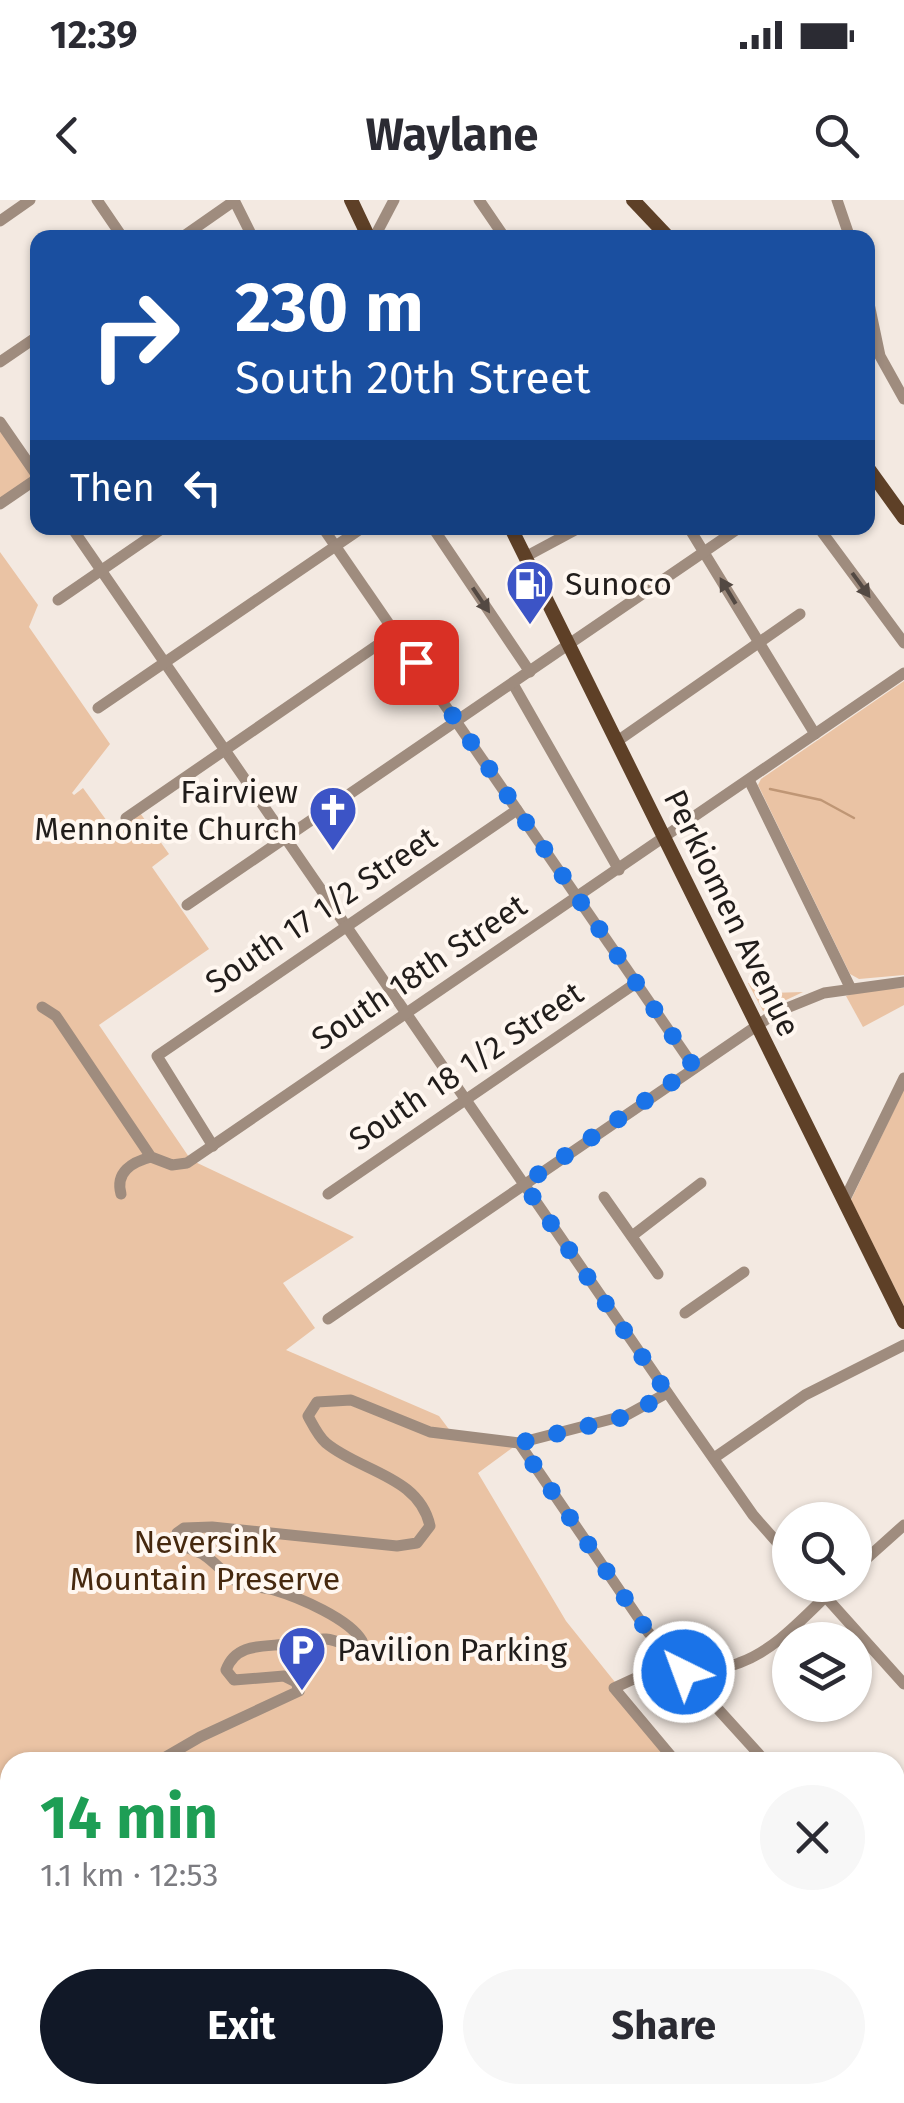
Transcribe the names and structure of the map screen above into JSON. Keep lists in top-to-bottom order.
{
  "streets": {
    "main road": ["Perkiomen Avenue"],
    "street": ["South 17 1/2 Street", "South 18th Street", "South 18 1/2 Street"]
  },
  "crossings": [
    ["South 17 1/2 Street", "South 18th Street"],
    ["Perkiomen Avenue", "South 18th Street"]
  ],
  "parks": ["Neversink Mountain Preserve"],
  "places": {
    "fuel station": ["Sunoco"],
    "church": ["Fairview Mennonite Church"],
    "parking": ["Pavilion Parking"]
  },
  "page": {
    "status": "12:39",
    "header": "Waylane",
    "turn": ["230 m", "South 20th Street"],
    "then": "Then",
    "heading": ["14 min", "1.1 km · 12:53"],
    "buttons": ["Exit", "Share"]
  }
}
